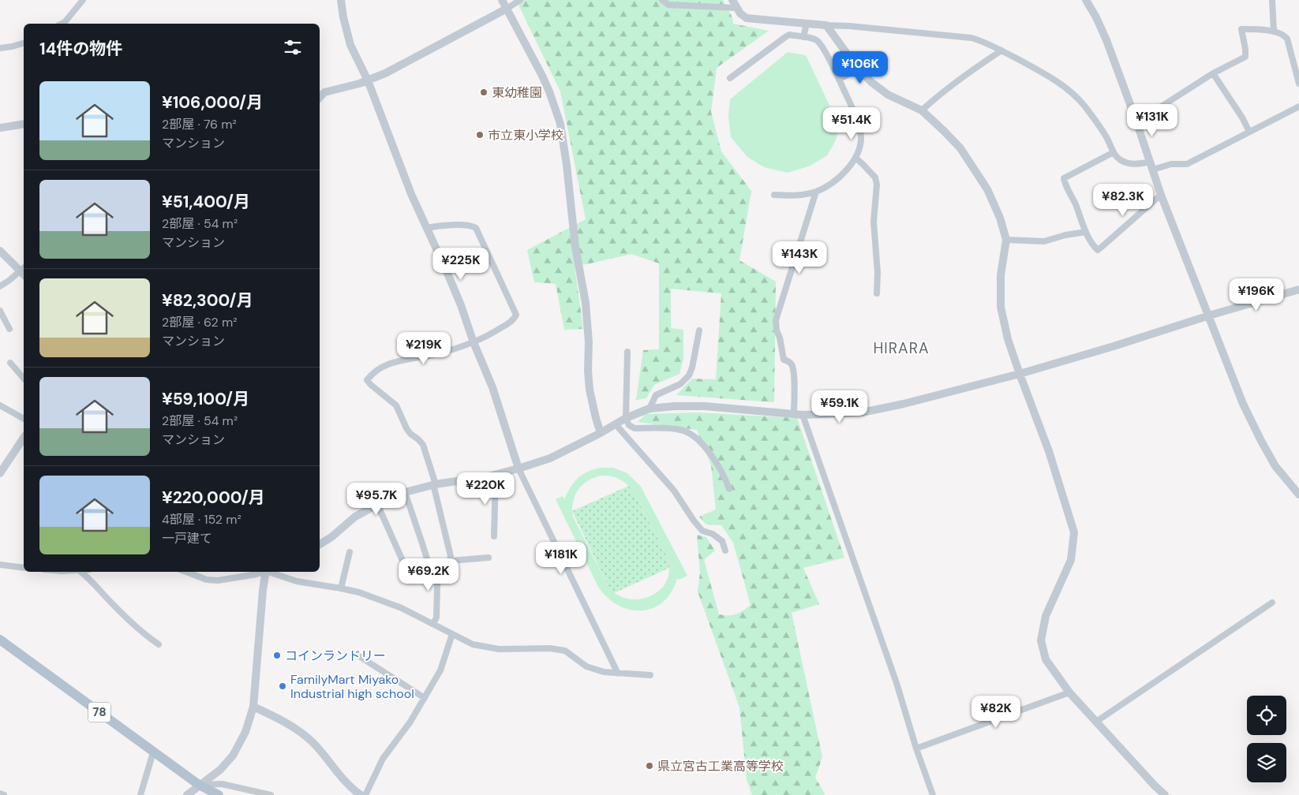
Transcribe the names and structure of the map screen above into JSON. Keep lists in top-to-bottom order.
{
  "streets": {
    "main road": ["78"]
  },
  "districts": ["HIRARA"],
  "places": [
    "東幼稚園",
    "市立東小学校",
    "コインランドリー",
    "FamilyMart Miyako Industrial high school",
    "県立宮古工業高等学校"
  ],
  "page": {
    "heading": "14件の物件",
    "price": [
      "¥106K",
      "¥131K",
      "¥51.4K",
      "¥82.3K",
      "¥143K",
      "¥225K",
      "¥196K",
      "¥219K",
      "¥59.1K",
      "¥220K",
      "¥95.7K",
      "¥181K",
      "¥69.2K",
      "¥82K"
    ],
    "list": [
      {
        "name": "¥106,000/月",
        "note": "2部屋 · 76 m² · マンション"
      },
      {
        "name": "¥51,400/月",
        "note": "2部屋 · 54 m² · マンション"
      },
      {
        "name": "¥82,300/月",
        "note": "2部屋 · 62 m² · マンション"
      },
      {
        "name": "¥59,100/月",
        "note": "2部屋 · 54 m² · マンション"
      },
      {
        "name": "¥220,000/月",
        "note": "4部屋 · 152 m² · 一戸建て"
      }
    ]
  }
}
